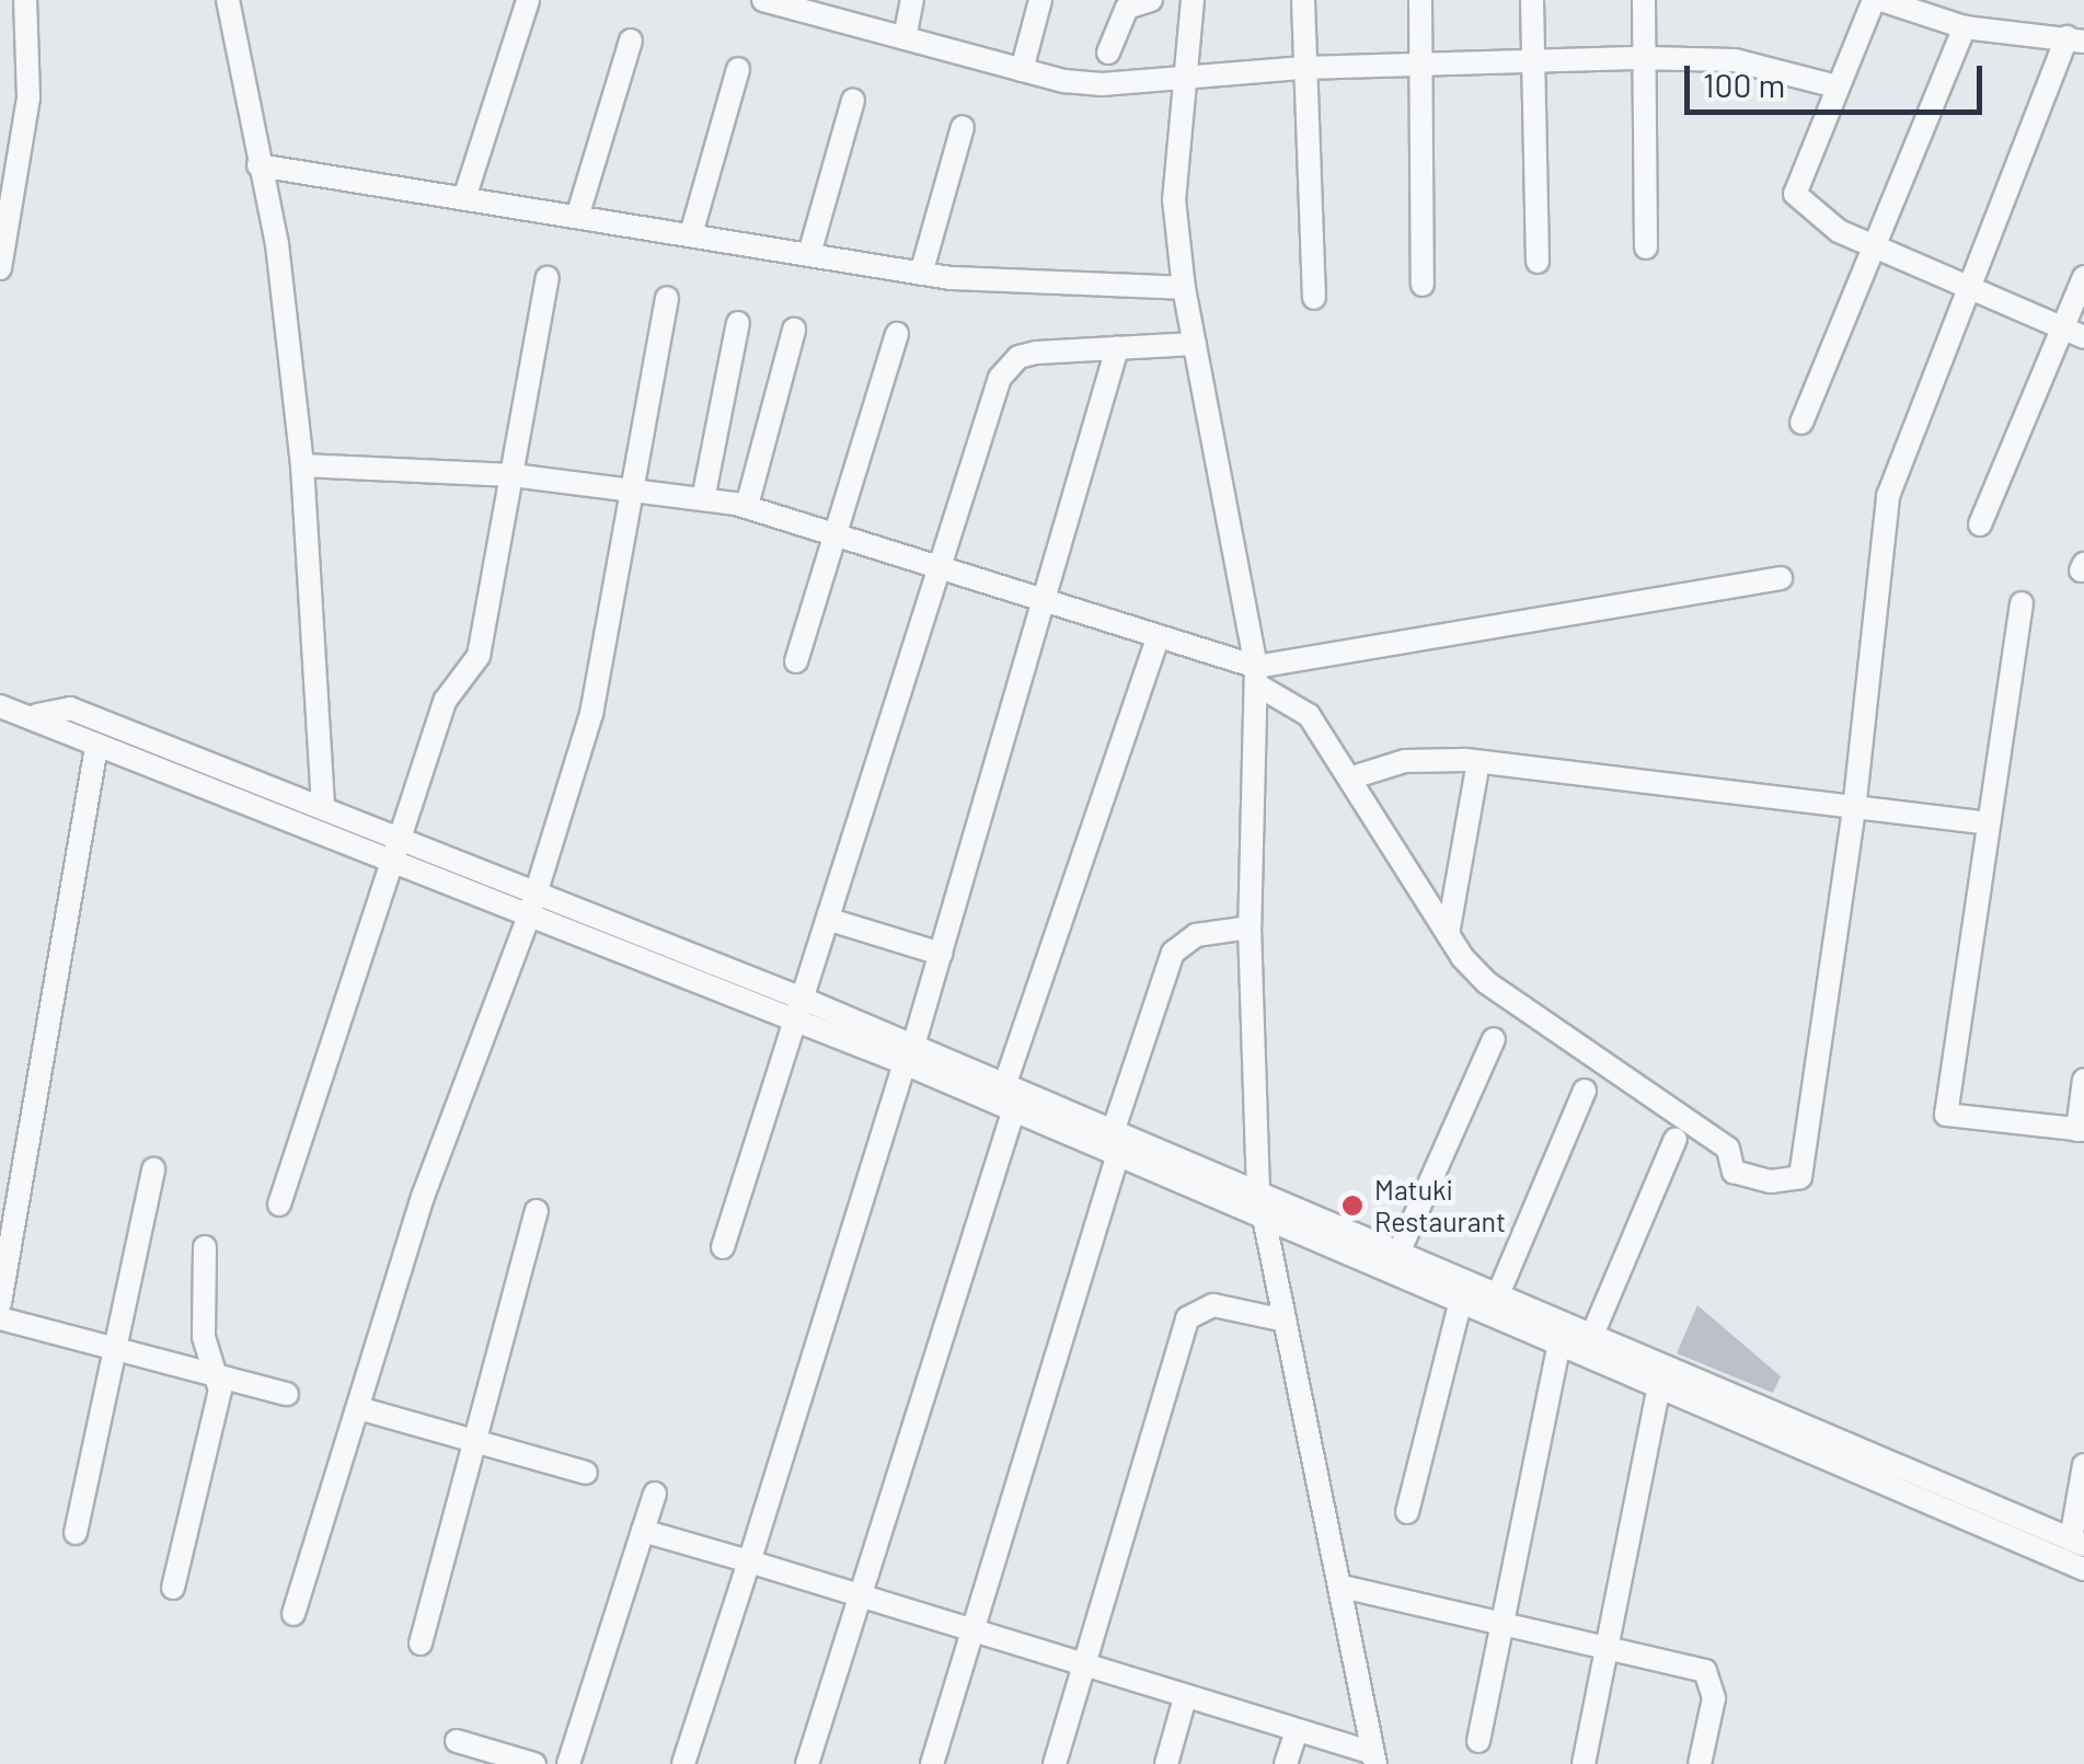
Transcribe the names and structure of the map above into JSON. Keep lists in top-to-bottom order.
{
  "places": ["Matuki Restaurant"],
  "scale_bar": "100 m"
}
